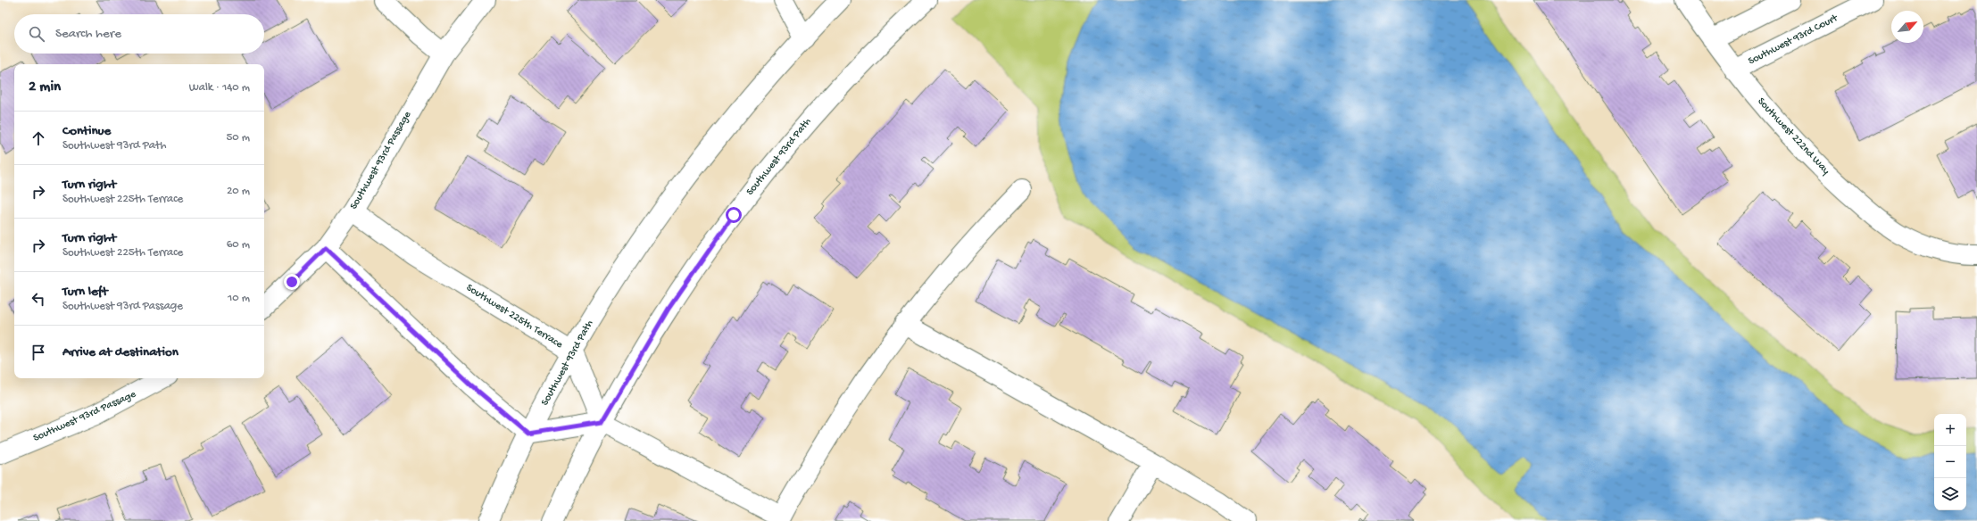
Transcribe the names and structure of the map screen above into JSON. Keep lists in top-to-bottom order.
{
  "streets": {
    "street": [
      "Southwest 93rd Court",
      "Southwest 222nd Way",
      "Southwest 93rd Path",
      "Southwest 93rd Passage",
      "Southwest 225th Terrace"
    ]
  },
  "crossings": [
    ["Southwest 93rd Court", "Southwest 222nd Way"],
    ["Southwest 93rd Path", "Southwest 225th Terrace"],
    ["Southwest 93rd Passage", "Southwest 225th Terrace"]
  ],
  "north": "top right",
  "page": {
    "search": "Search here",
    "heading": ["2 min", "Walk · 140 m"],
    "list": [
      ["Continue", "Southwest 93rd Path", "50 m"],
      ["Turn right", "Southwest 225th Terrace", "20 m"],
      ["Turn right", "Southwest 225th Terrace", "60 m"],
      ["Turn left", "Southwest 93rd Passage", "10 m"],
      "Arrive at destination"
    ],
    "map_buttons": ["+", "−"]
  }
}
